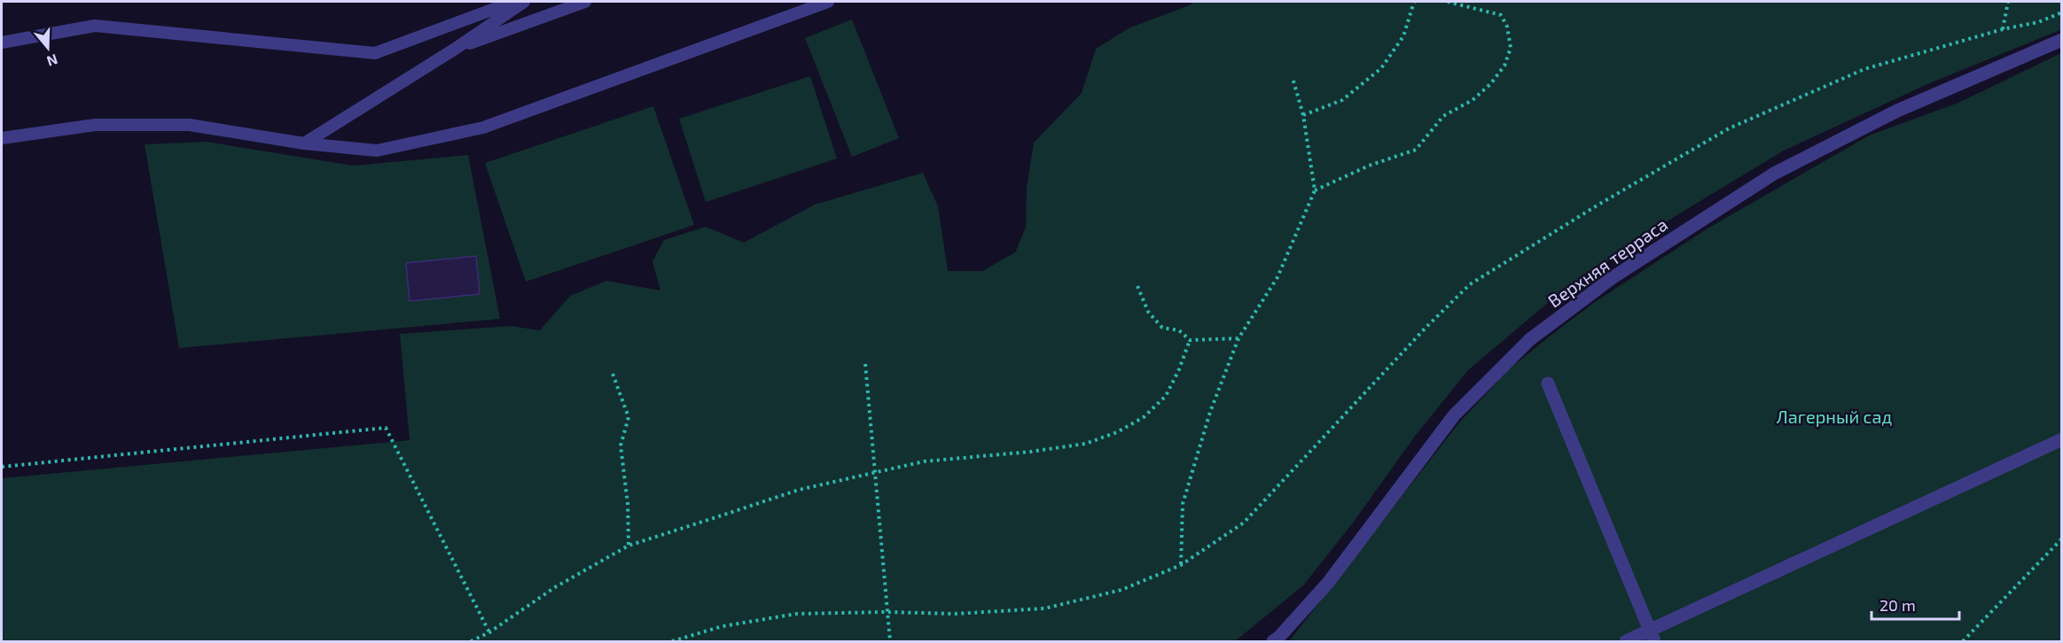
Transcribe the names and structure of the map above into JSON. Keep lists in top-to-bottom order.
{
  "streets": {
    "street": ["Верхняя терраса"]
  },
  "parks": ["Лагерный сад"],
  "scale_bar": "20 m",
  "north": "bottom"
}
